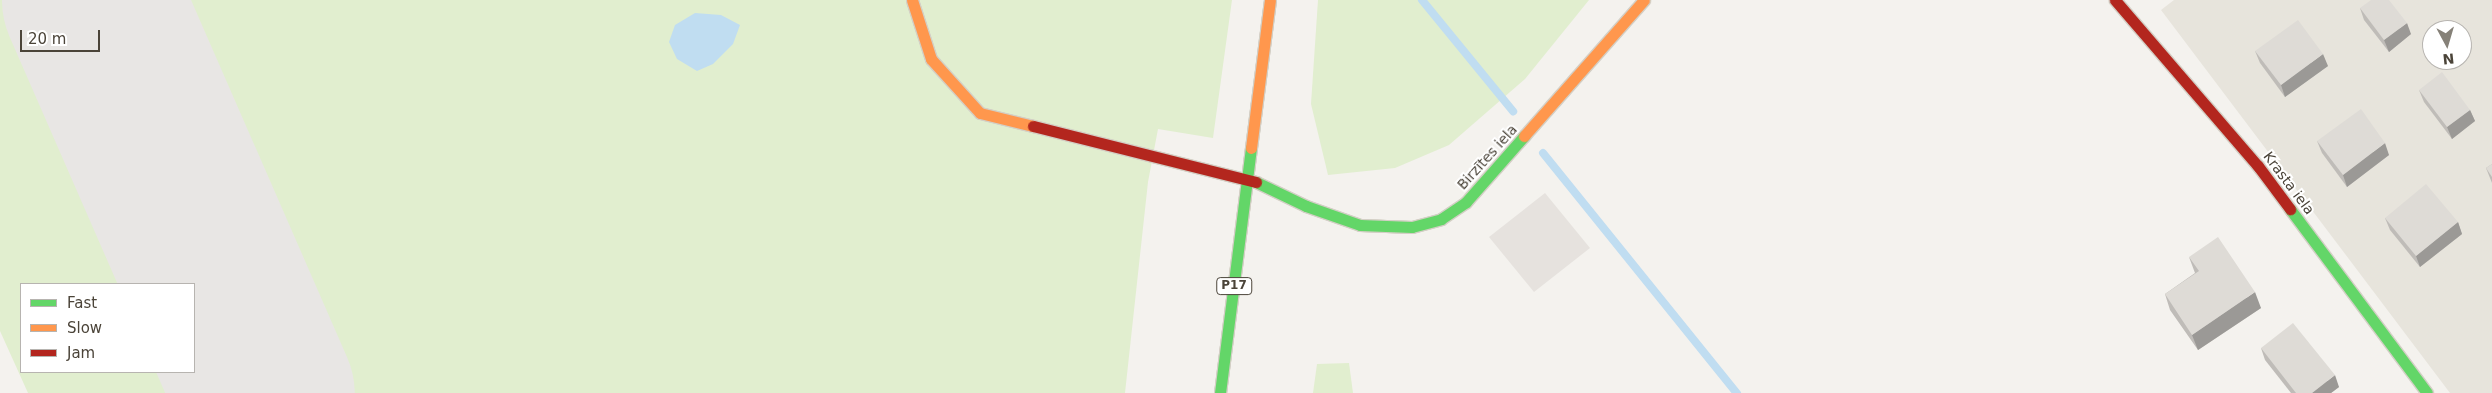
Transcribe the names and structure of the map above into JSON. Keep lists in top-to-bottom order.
{
  "streets": {
    "street": ["Birzītes iela", "Krasta iela", "P17"]
  },
  "crossings": [
    ["Birzītes iela", "P17"]
  ],
  "legend": ["Fast", "Slow", "Jam"],
  "scale_bar": "20 m",
  "north": "bottom"
}
